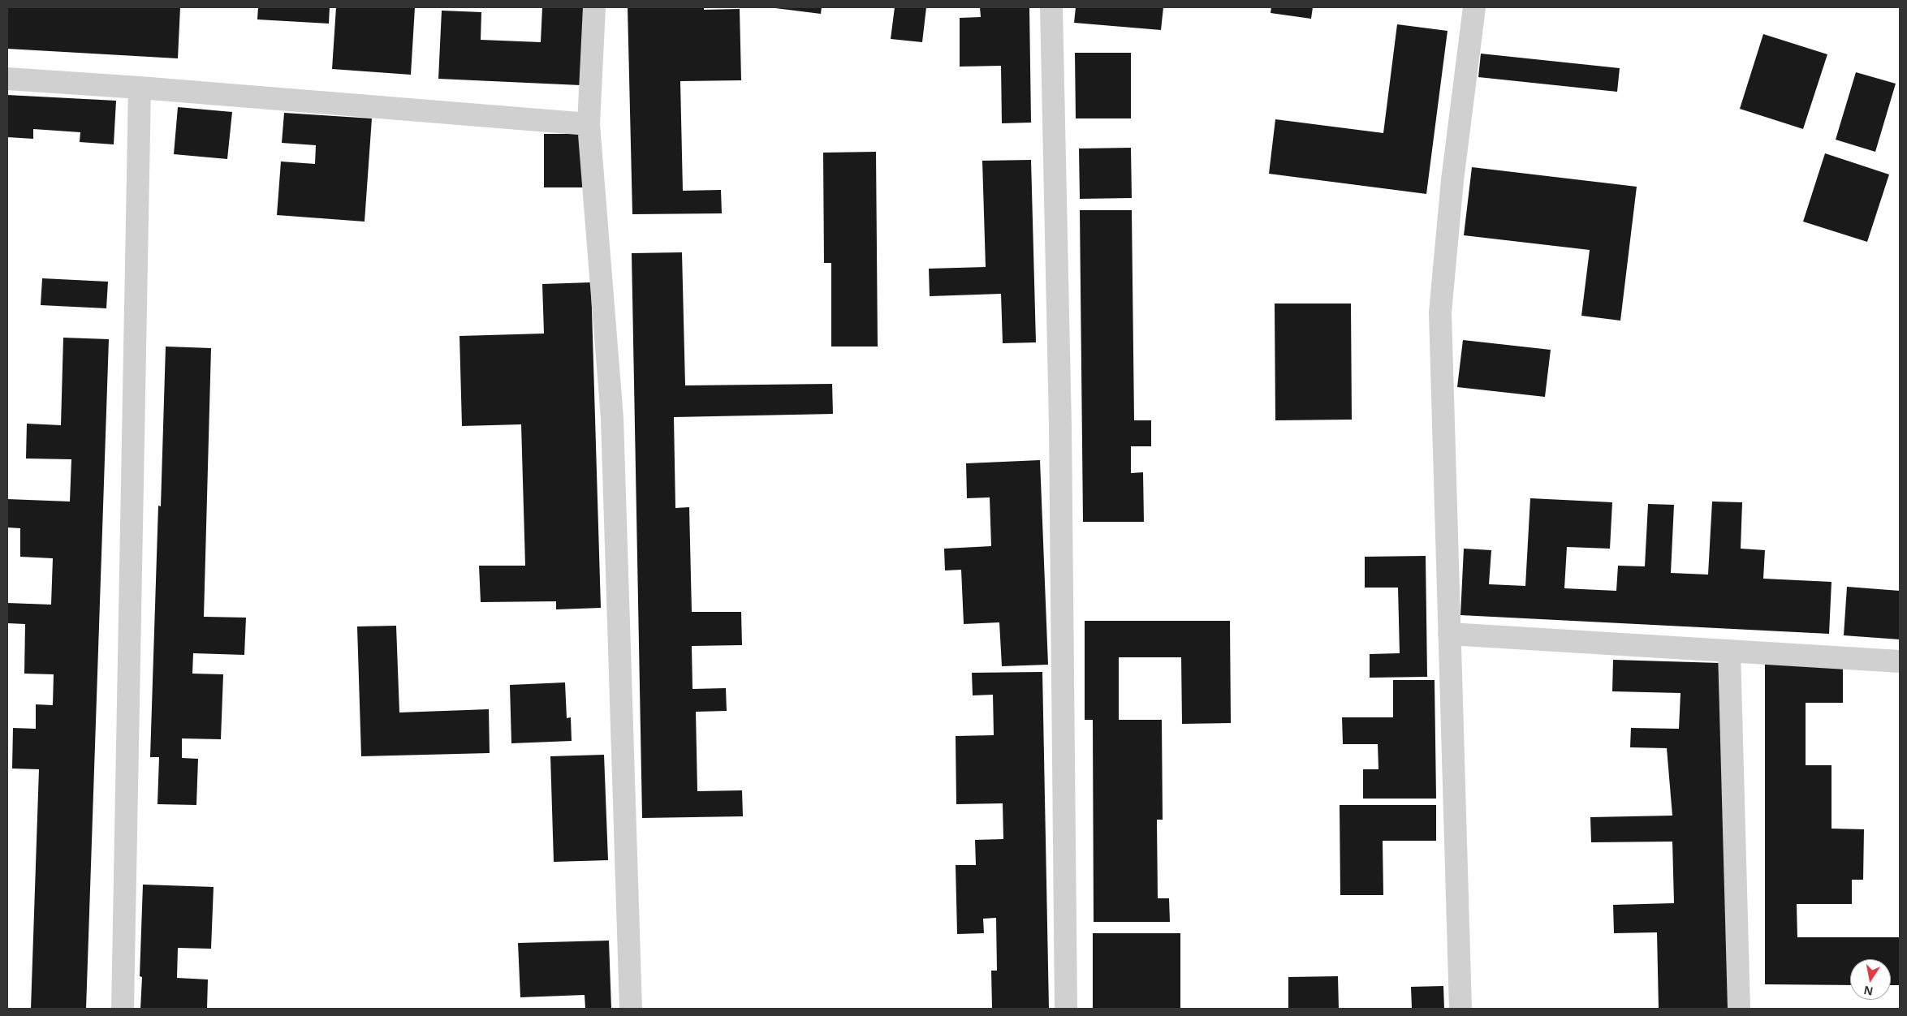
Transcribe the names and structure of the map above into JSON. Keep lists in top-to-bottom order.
{
  "north": "bottom"
}
